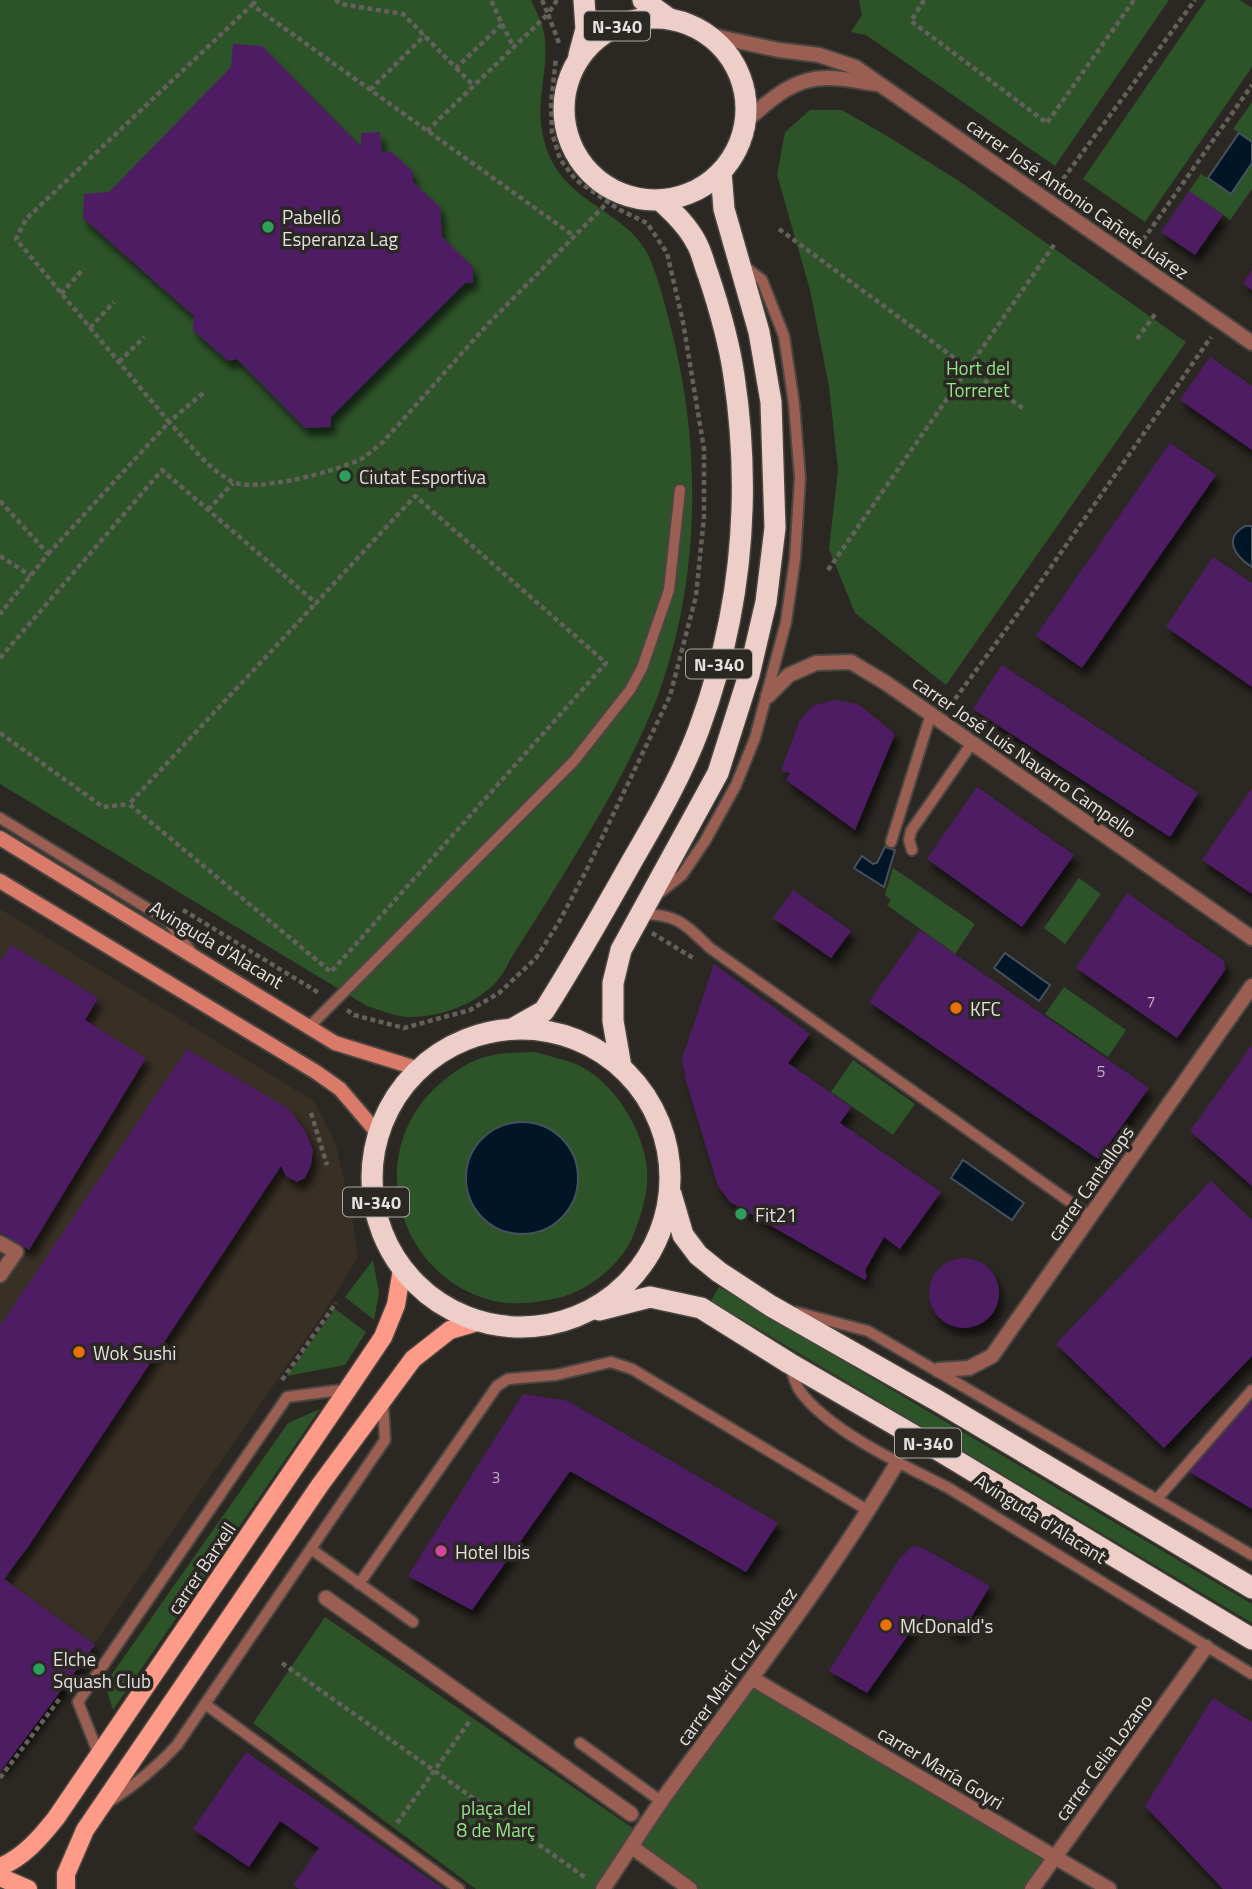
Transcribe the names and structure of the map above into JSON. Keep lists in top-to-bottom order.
{
  "streets": {
    "highway": ["N-340", "Avinguda d'Alacant"],
    "main road": ["carrer Barxell"],
    "street": [
      "carrer José Antonio Cañete Juárez",
      "carrer José Luis Navarro Campello",
      "carrer Cantallops",
      "carrer Mari Cruz Álvarez",
      "carrer Celia Lozano",
      "carrer María Goyri"
    ]
  },
  "crossings": [
    ["N-340", "carrer José Antonio Cañete Juárez"],
    ["N-340", "Avinguda d'Alacant"],
    ["N-340", "carrer Barxell"],
    ["Avinguda d'Alacant", "carrer Mari Cruz Álvarez"],
    ["Avinguda d'Alacant", "carrer Celia Lozano"],
    ["carrer Mari Cruz Álvarez", "carrer María Goyri"],
    ["carrer Celia Lozano", "carrer María Goyri"]
  ],
  "parks": ["Hort del Torreret", "plaça del 8 de Març"],
  "places": [
    "Pabelló Esperanza Lag",
    "Ciutat Esportiva",
    "KFC",
    "Fit21",
    "Wok Sushi",
    "Hotel Ibis",
    "McDonald's",
    "Elche Squash Club"
  ],
  "house_numbers": ["7", "5", "3"]
}
